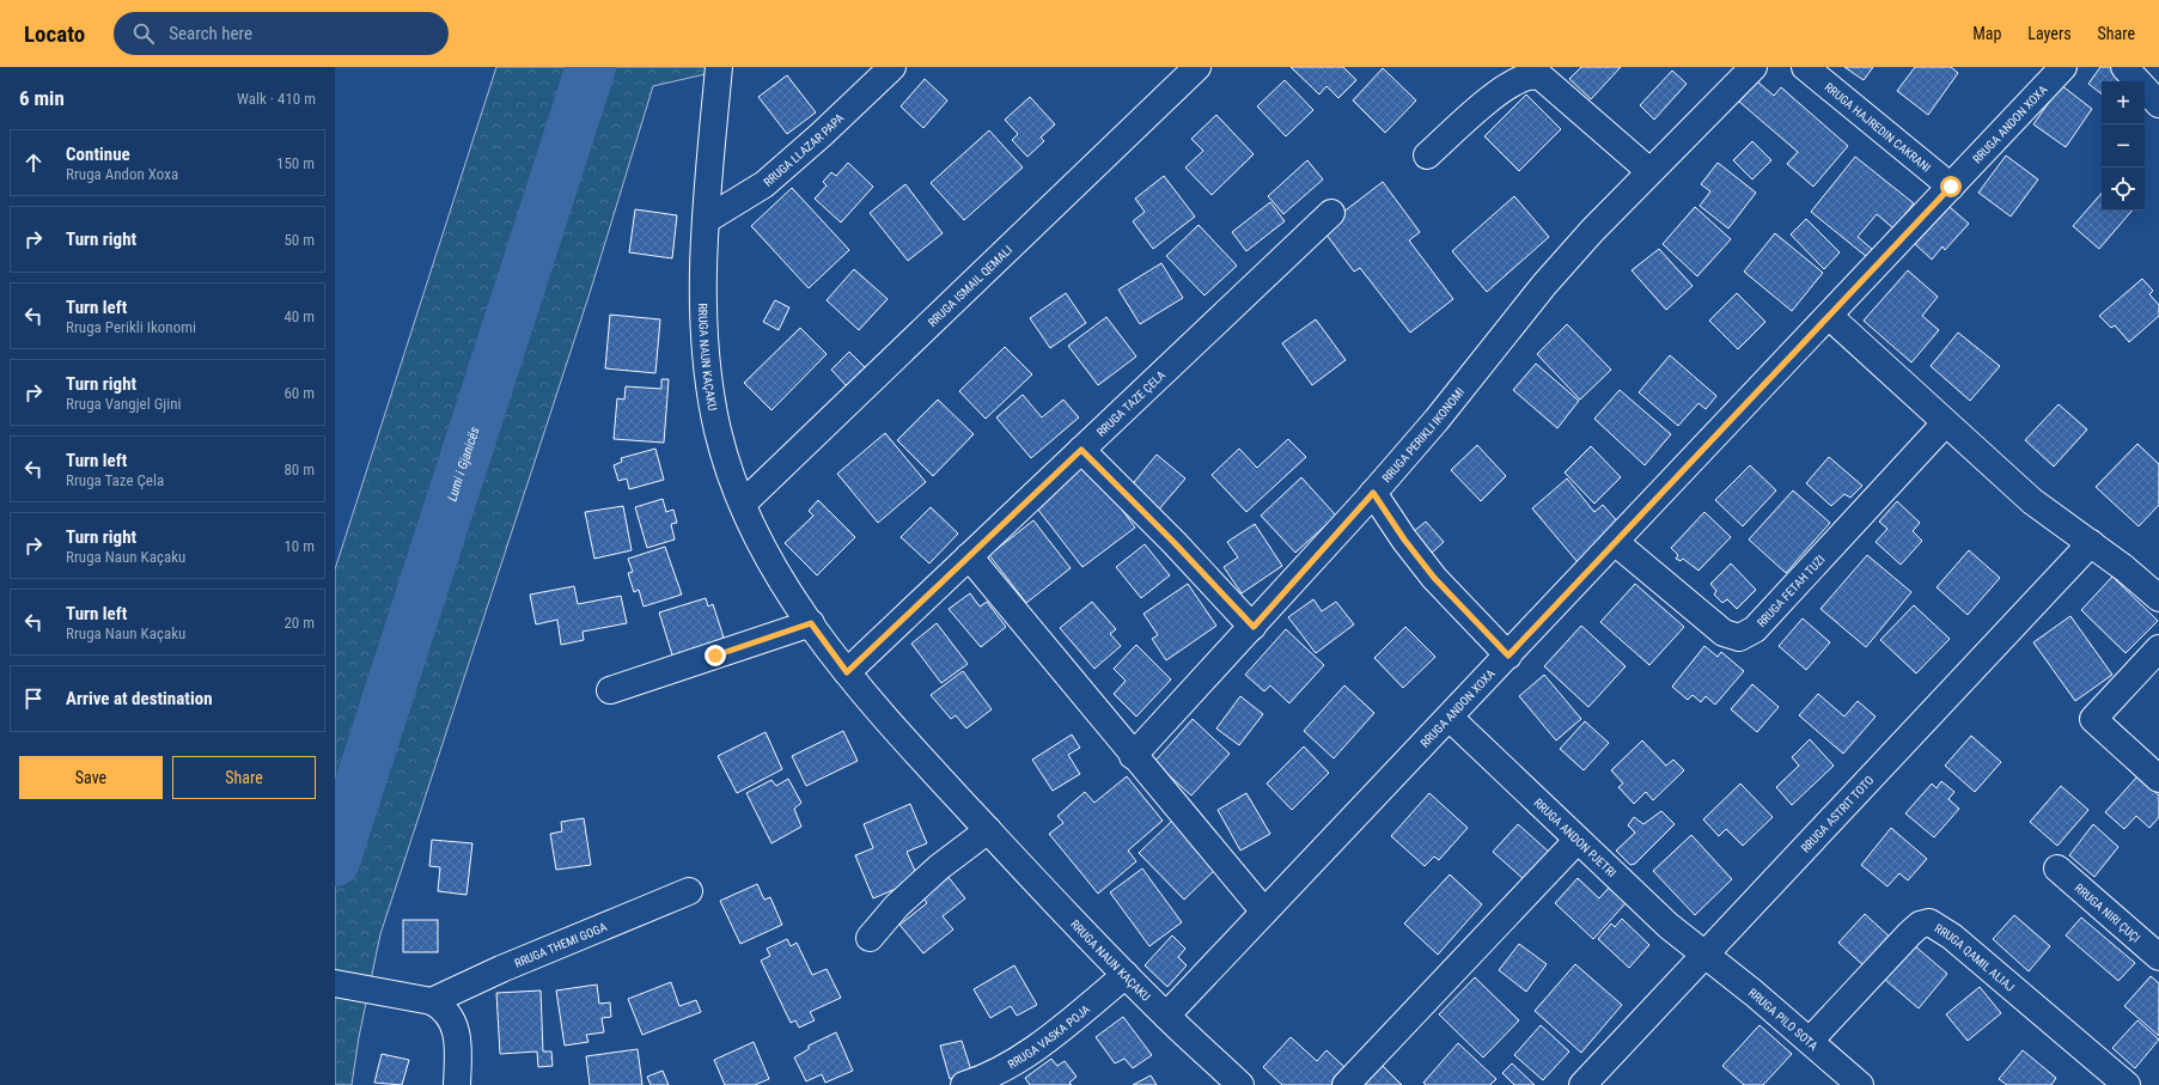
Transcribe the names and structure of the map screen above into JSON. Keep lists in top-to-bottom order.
{
  "streets": {
    "street": [
      "RRUGA ANDON XOXA",
      "RRUGA HAJREDIN CAKRANI",
      "RRUGA LLAZAR PAPA",
      "RRUGA ISMAIL QEMALI",
      "RRUGA NAUN KAÇAKU",
      "RRUGA TAZE ÇELA",
      "RRUGA PERIKLI IKONOMI",
      "RRUGA FETAH TUZI",
      "RRUGA ASTRIT TOTO",
      "RRUGA ANDON PJETRI",
      "RRUGA NIRI ÇUÇI",
      "RRUGA THEMI GOGA",
      "RRUGA QAMIL ALIAJ",
      "RRUGA PILO SOTA",
      "RRUGA VASKA POJA"
    ]
  },
  "crossings": [
    ["RRUGA ANDON XOXA", "RRUGA HAJREDIN CAKRANI"],
    ["RRUGA ANDON XOXA", "RRUGA NAUN KAÇAKU"],
    ["RRUGA ANDON XOXA", "RRUGA FETAH TUZI"],
    ["RRUGA ANDON XOXA", "RRUGA ANDON PJETRI"],
    ["RRUGA LLAZAR PAPA", "RRUGA NAUN KAÇAKU"],
    ["RRUGA ISMAIL QEMALI", "RRUGA NAUN KAÇAKU"],
    ["RRUGA NAUN KAÇAKU", "RRUGA TAZE ÇELA"],
    ["RRUGA NAUN KAÇAKU", "RRUGA VASKA POJA"],
    ["RRUGA ASTRIT TOTO", "RRUGA ANDON PJETRI"],
    ["RRUGA ASTRIT TOTO", "RRUGA PILO SOTA"],
    ["RRUGA ANDON PJETRI", "RRUGA PILO SOTA"],
    ["RRUGA QAMIL ALIAJ", "RRUGA PILO SOTA"]
  ],
  "water": ["Lumi i Gjanicës"],
  "page": {
    "header": "Locato",
    "search": "Search here",
    "nav": ["Map", "Layers", "Share"],
    "heading": ["6 min", "Walk · 410 m"],
    "map_buttons": ["+", "−"],
    "list": [
      ["Continue", "Rruga Andon Xoxa", "150 m"],
      ["Turn right", "50 m"],
      ["Turn left", "Rruga Perikli Ikonomi", "40 m"],
      ["Turn right", "Rruga Vangjel Gjini", "60 m"],
      ["Turn left", "Rruga Taze Çela", "80 m"],
      ["Turn right", "Rruga Naun Kaçaku", "10 m"],
      ["Turn left", "Rruga Naun Kaçaku", "20 m"],
      "Arrive at destination"
    ],
    "buttons": ["Save", "Share"]
  }
}
